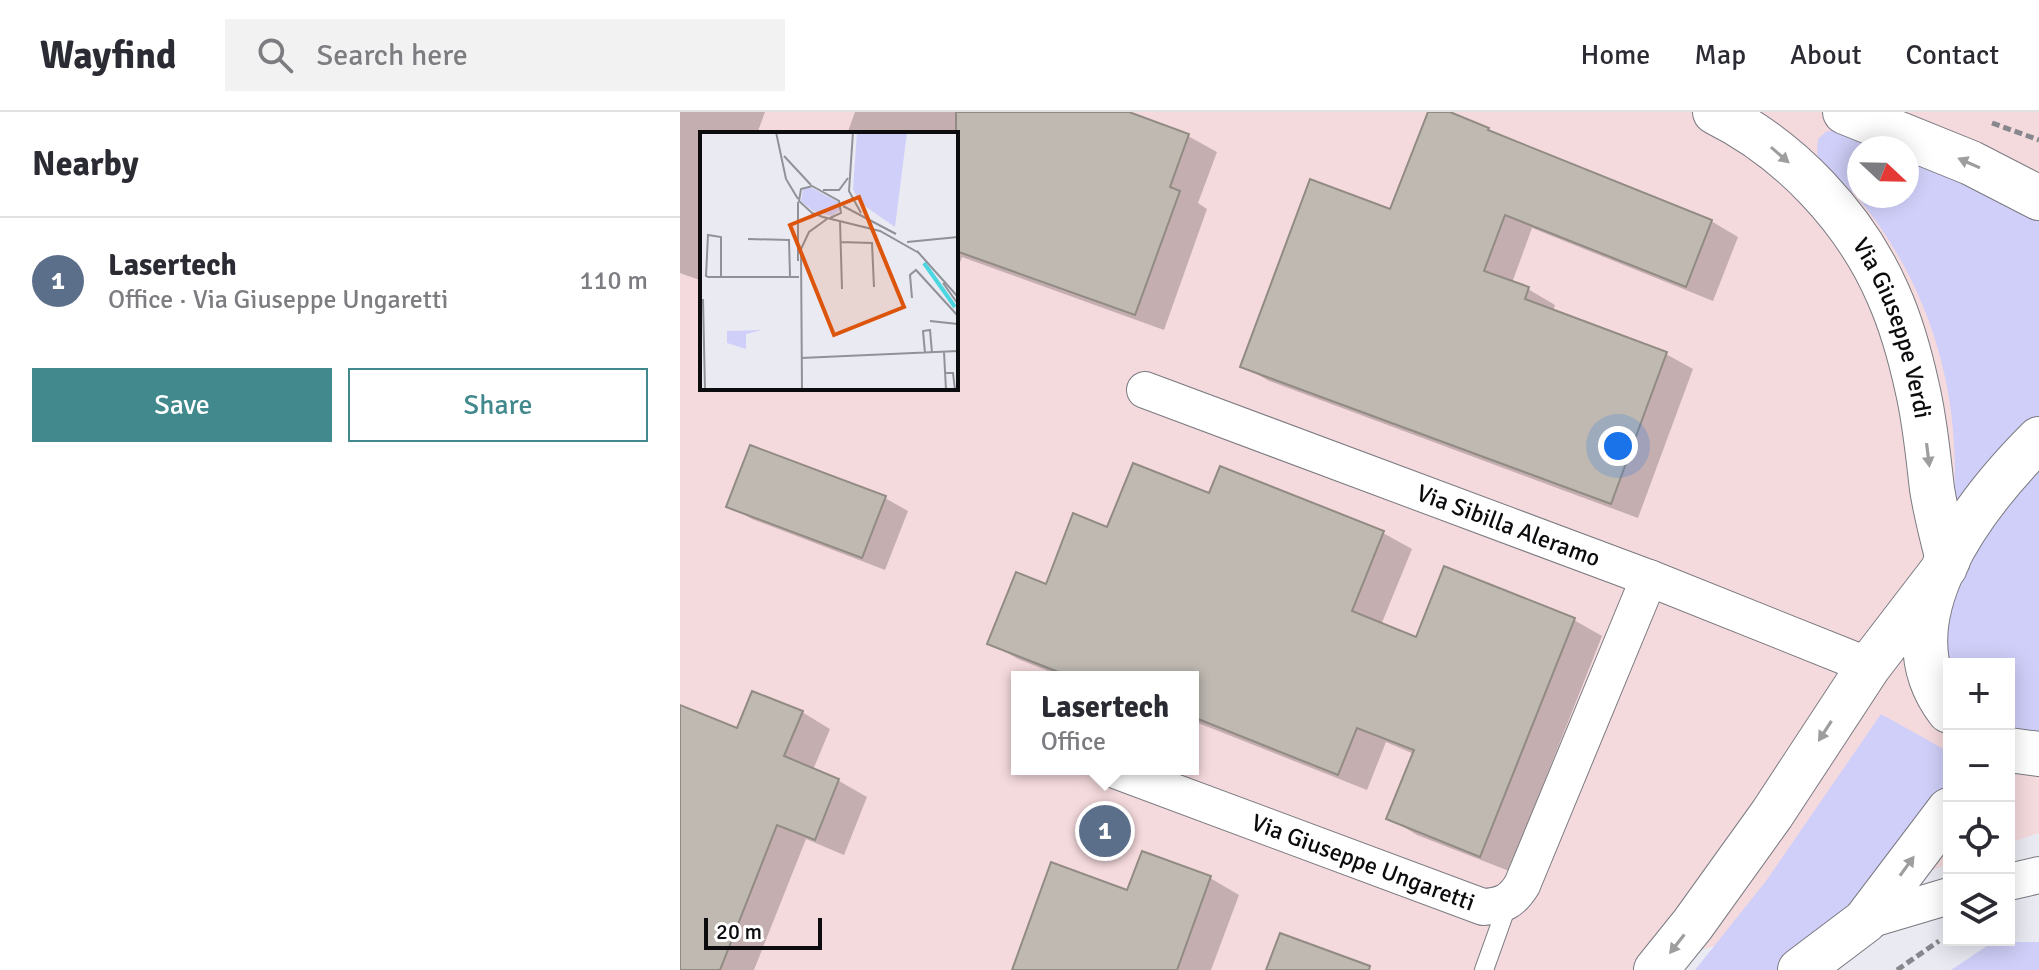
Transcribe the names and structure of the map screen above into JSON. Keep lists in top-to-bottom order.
{
  "streets": {
    "main road": ["Via Giuseppe Verdi"],
    "street": ["Via Sibilla Aleramo", "Via Giuseppe Ungaretti"]
  },
  "crossings": [
    ["Via Sibilla Aleramo", "Via Giuseppe Ungaretti"]
  ],
  "one_way": ["Via Giuseppe Verdi"],
  "scale_bar": "20 m",
  "north": "right",
  "page": {
    "header": "Wayfind",
    "search": "Search here",
    "nav": [
      "Home",
      "Map",
      "About",
      "Contact"
    ],
    "heading": "Nearby",
    "list": [
      {
        "mark": "1",
        "name": "Lasertech",
        "note": "Office · Via Giuseppe Ungaretti",
        "value": "110 m"
      }
    ],
    "buttons": ["Save", "Share"],
    "map_buttons": ["+", "−"],
    "popup": ["Lasertech", "Office"],
    "pins": "1",
    "scale": "20 m"
  }
}
